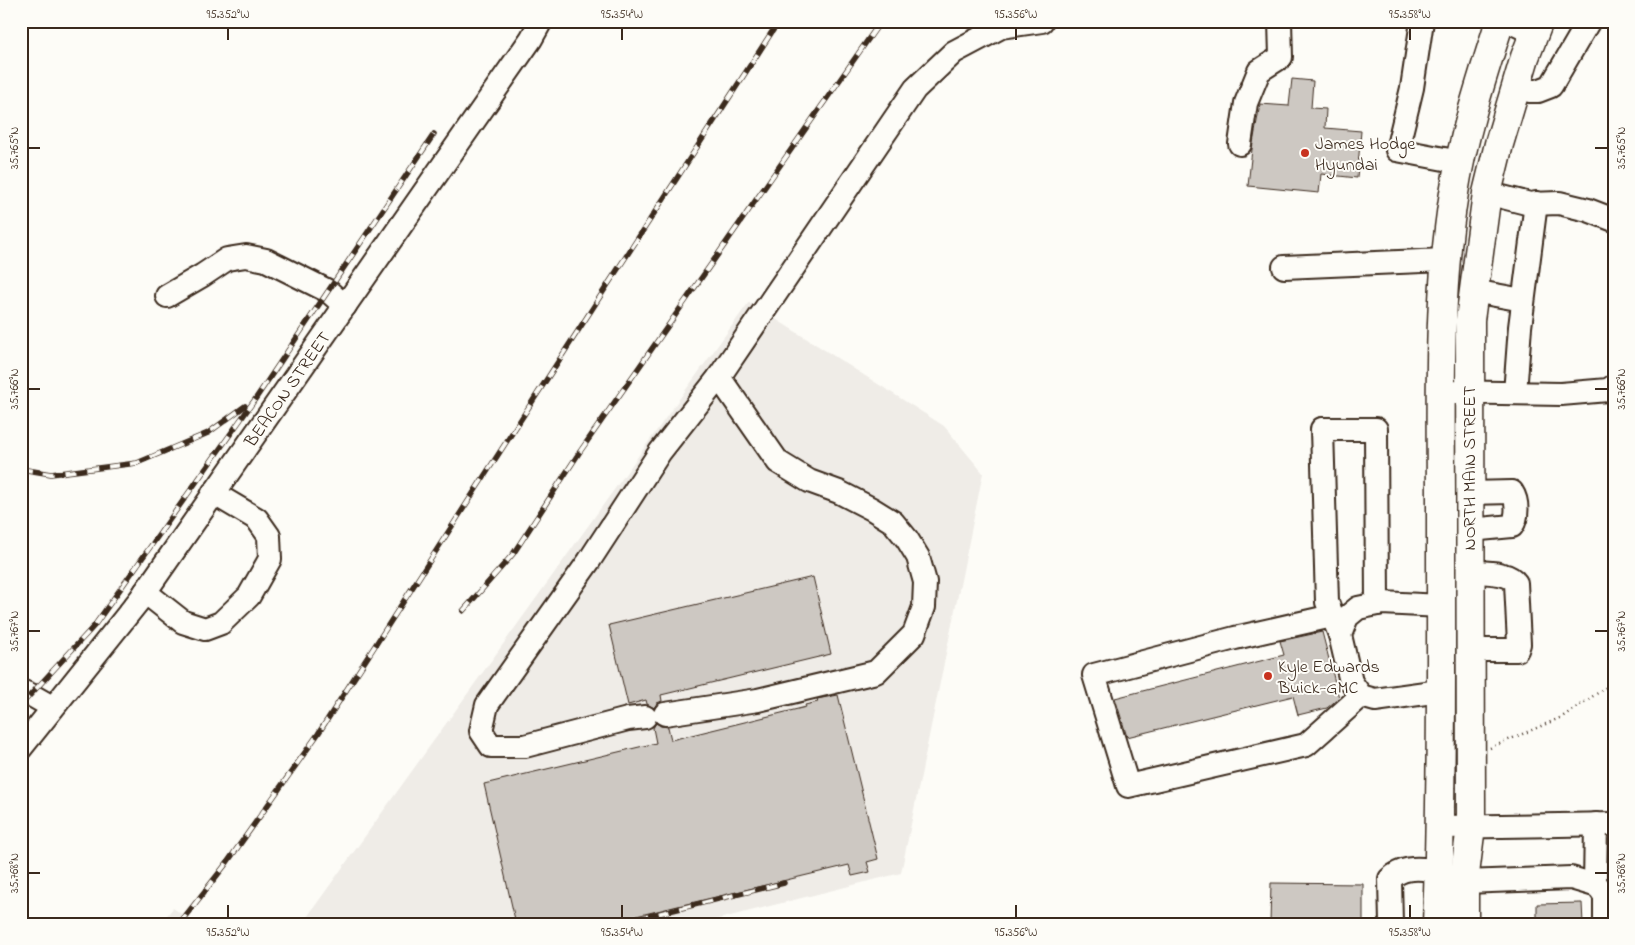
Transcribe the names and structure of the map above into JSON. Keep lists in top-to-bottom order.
{
  "streets": {
    "main road": ["NORTH MAIN STREET"],
    "street": ["BEACON STREET"]
  },
  "places": ["James Hodge Hyundai", "Kyle Edwards Buick-GMC"],
  "coordinates": [
    "95.352°W",
    "95.354°W",
    "95.356°W",
    "95.358°W",
    "35.765°N",
    "35.766°N",
    "35.767°N",
    "35.768°N"
  ]
}
